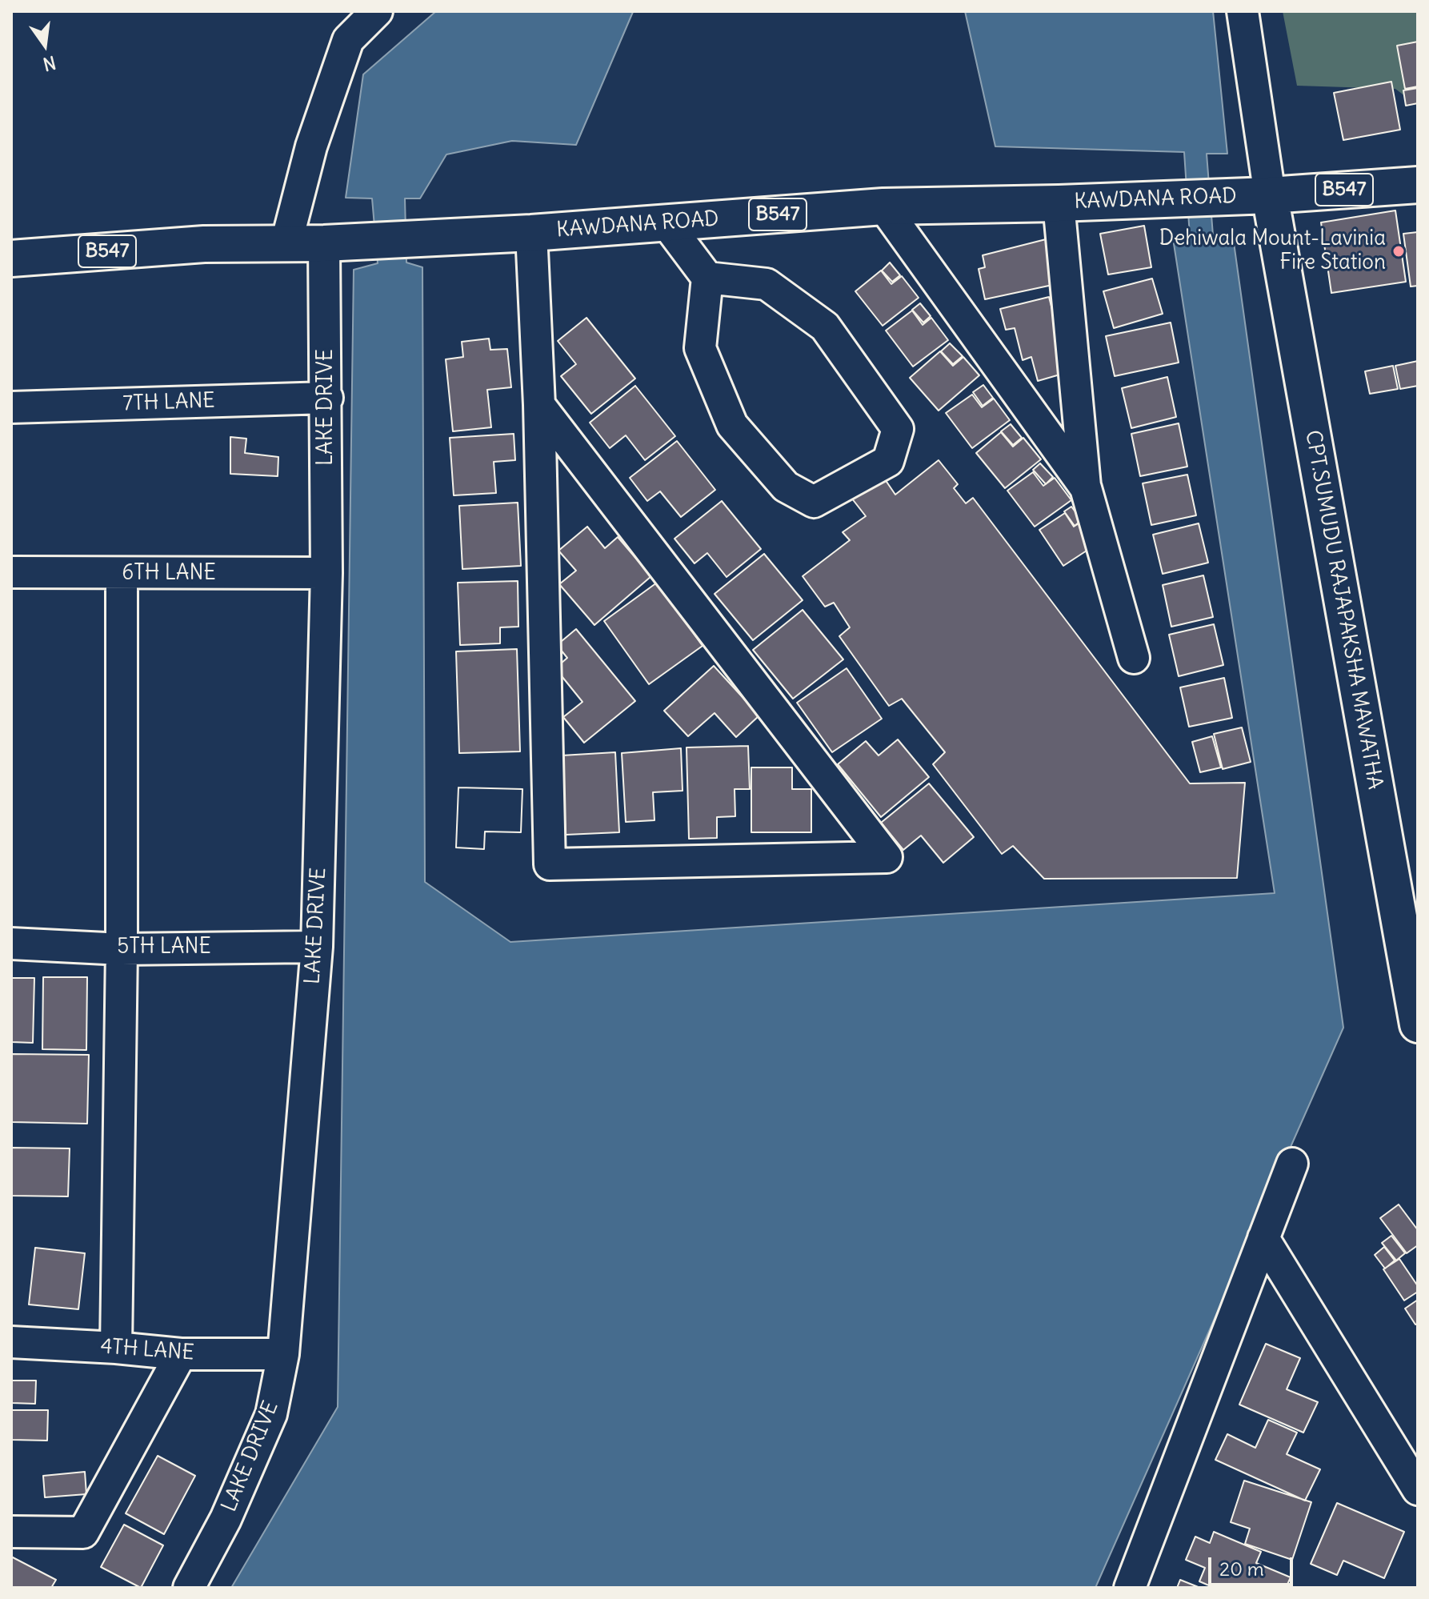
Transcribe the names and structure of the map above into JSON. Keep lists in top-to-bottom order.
{
  "streets": {
    "main road": ["B547", "KAWDANA ROAD", "CPT.SUMUDU RAJAPAKSHA MAWATHA"],
    "street": [
      "7TH LANE",
      "LAKE DRIVE",
      "6TH LANE",
      "5TH LANE",
      "4TH LANE"
    ]
  },
  "crossings": [
    ["KAWDANA ROAD", "LAKE DRIVE"],
    ["KAWDANA ROAD", "CPT.SUMUDU RAJAPAKSHA MAWATHA"],
    ["7TH LANE", "LAKE DRIVE"],
    ["LAKE DRIVE", "6TH LANE"],
    ["LAKE DRIVE", "5TH LANE"],
    ["LAKE DRIVE", "4TH LANE"]
  ],
  "places": ["Dehiwala Mount-Lavinia Fire Station"],
  "scale_bar": "20 m",
  "north": "bottom"
}
